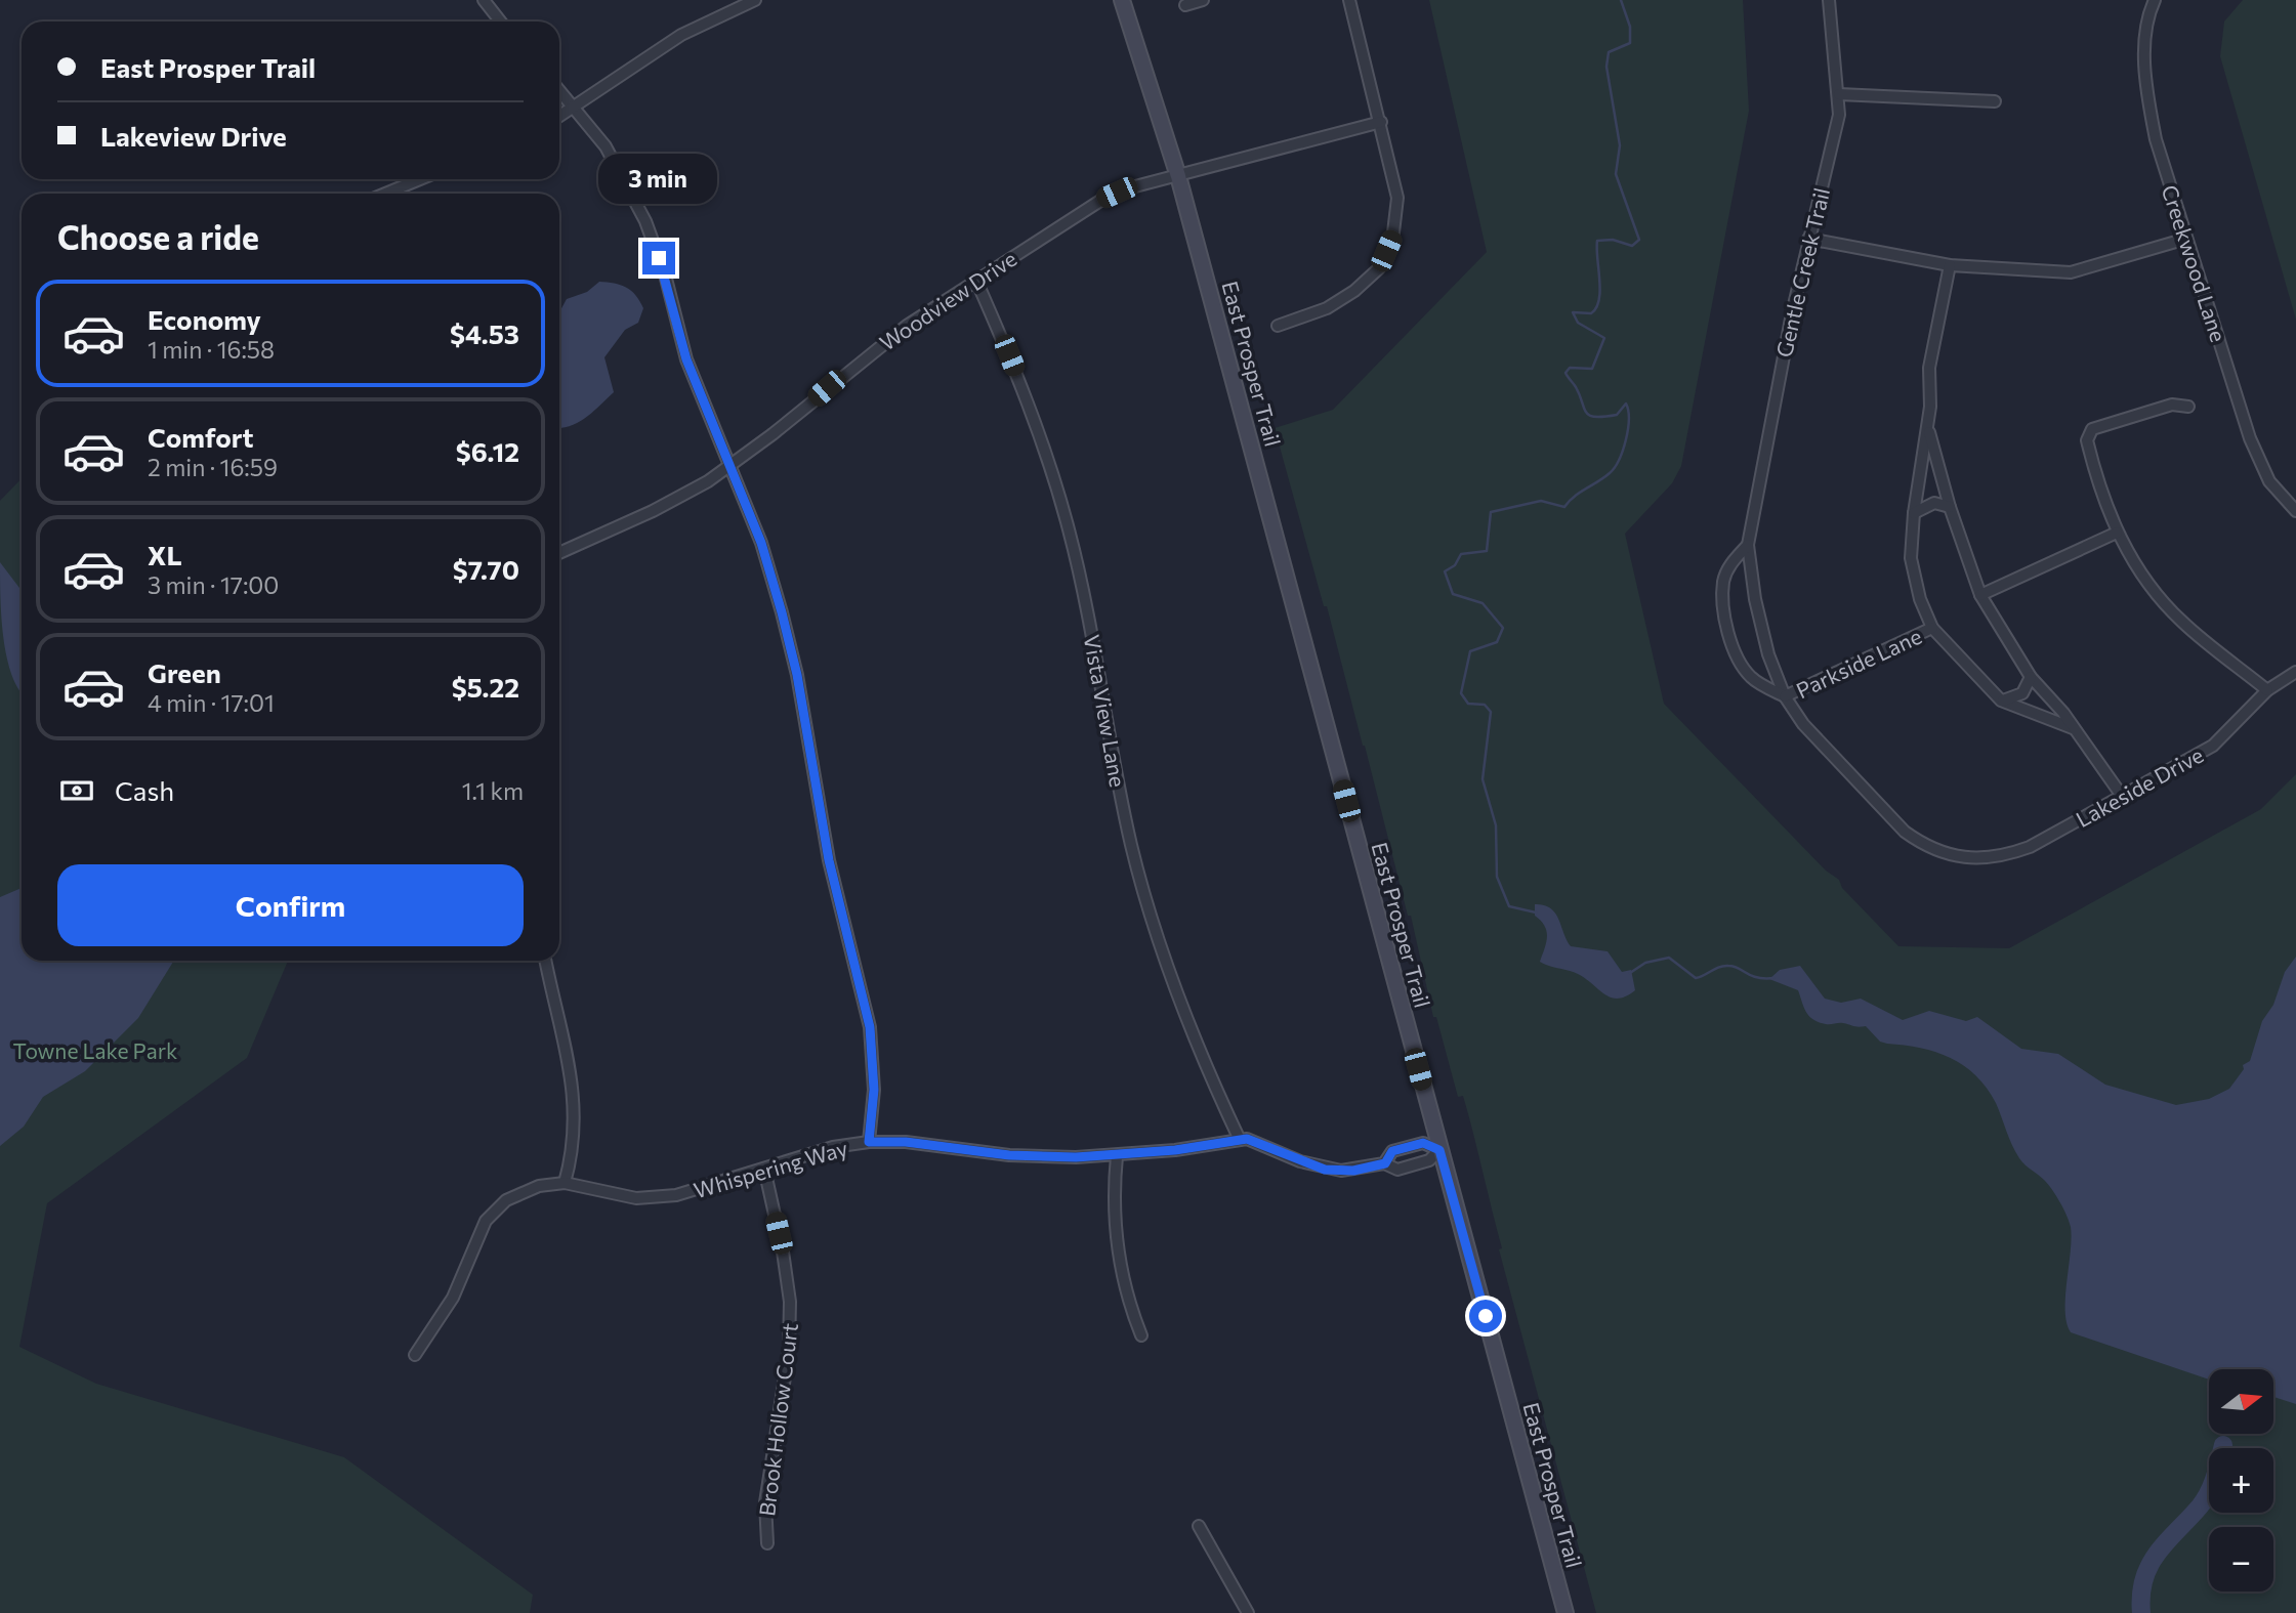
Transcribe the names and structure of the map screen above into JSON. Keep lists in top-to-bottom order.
{
  "streets": {
    "main road": ["East Prosper Trail"],
    "street": [
      "Creekwood Lane",
      "Gentle Creek Trail",
      "Woodview Drive",
      "Parkside Lane",
      "Vista View Lane",
      "Lakeside Drive",
      "Whispering Way",
      "Brook Hollow Court"
    ]
  },
  "crossings": [
    ["Gentle Creek Trail", "Parkside Lane"],
    ["Gentle Creek Trail", "Lakeside Drive"],
    ["Woodview Drive", "East Prosper Trail"],
    ["Woodview Drive", "Vista View Lane"],
    ["East Prosper Trail", "Whispering Way"],
    ["Vista View Lane", "Whispering Way"],
    ["Whispering Way", "Brook Hollow Court"]
  ],
  "parks": ["Towne Lake Park"],
  "north": "right",
  "page": {
    "banner": ["East Prosper Trail", "Lakeview Drive"],
    "bubble": "3 min",
    "heading": "Choose a ride",
    "list": [
      {
        "name": "Economy",
        "note": "1 min · 16:58",
        "value": "$4.53"
      },
      {
        "name": "Comfort",
        "note": "2 min · 16:59",
        "value": "$6.12"
      },
      {
        "name": "XL",
        "note": "3 min · 17:00",
        "value": "$7.70"
      },
      {
        "name": "Green",
        "note": "4 min · 17:01",
        "value": "$5.22"
      }
    ],
    "pay": ["Cash", "1.1 km"],
    "buttons": "Confirm",
    "map_buttons": ["+", "−"]
  }
}
